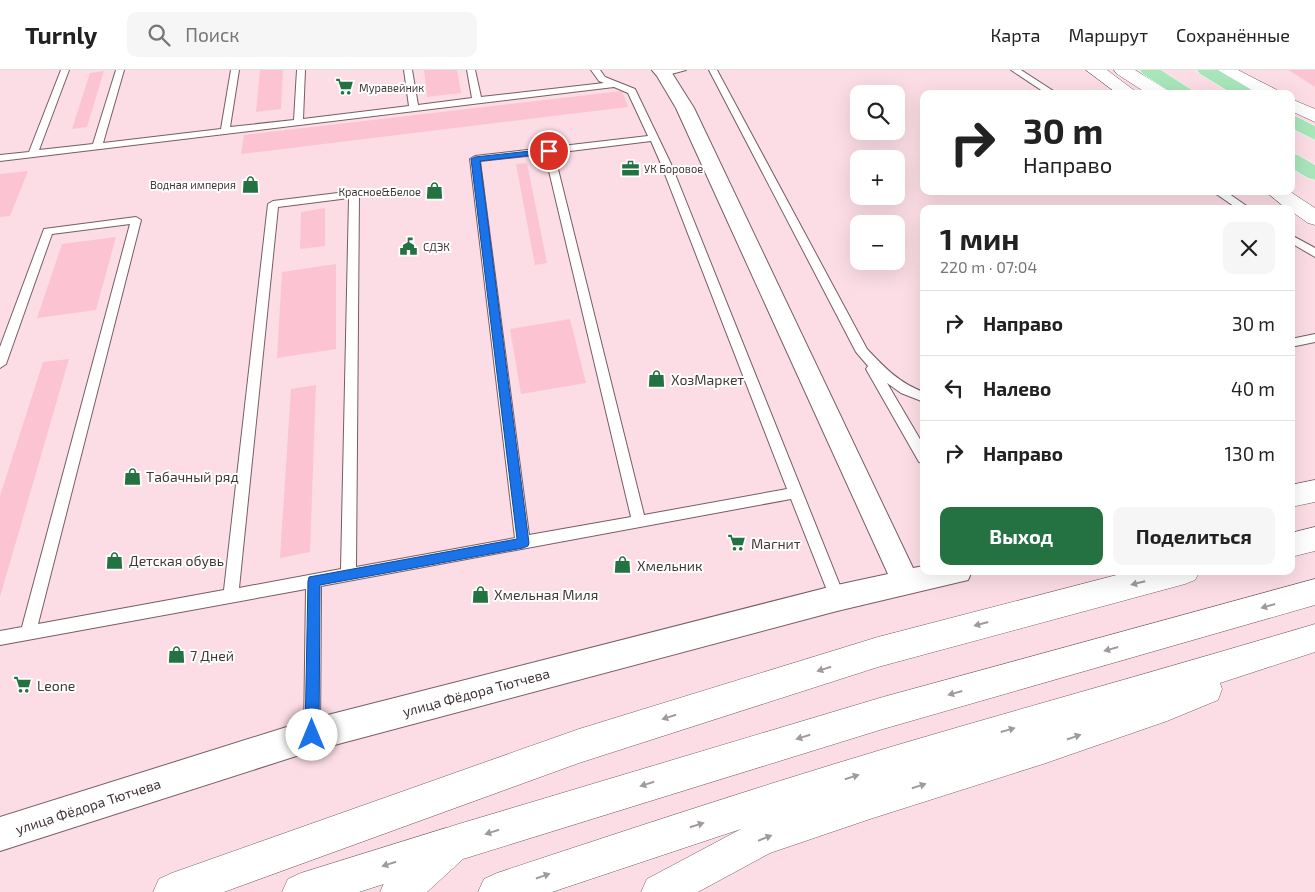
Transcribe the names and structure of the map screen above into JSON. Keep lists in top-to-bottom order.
{
  "streets": {
    "street": ["улица Фёдора Тютчева"]
  },
  "places": {
    "supermarket": ["Муравейник", "Магнит", "Leone"],
    "office": ["УК Боровое"],
    "shop": [
      "Водная империя",
      "Красное&Белое",
      "ХозМаркет",
      "Табачный ряд",
      "Детская обувь",
      "Хмельник",
      "Хмельная Миля",
      "7 Дней"
    ],
    "public building": ["СДЭК"]
  },
  "page": {
    "header": "Turnly",
    "search": "Поиск",
    "nav": ["Карта", "Маршрут", "Сохранённые"],
    "map_buttons": ["+", "−"],
    "turn": ["30 m", "Направо"],
    "heading": ["1 мин", "220 m · 07:04"],
    "list": [
      {
        "name": "Направо",
        "value": "30 m"
      },
      {
        "name": "Налево",
        "value": "40 m"
      },
      {
        "name": "Направо",
        "value": "130 m"
      }
    ],
    "buttons": ["Выход", "Поделиться"]
  }
}
